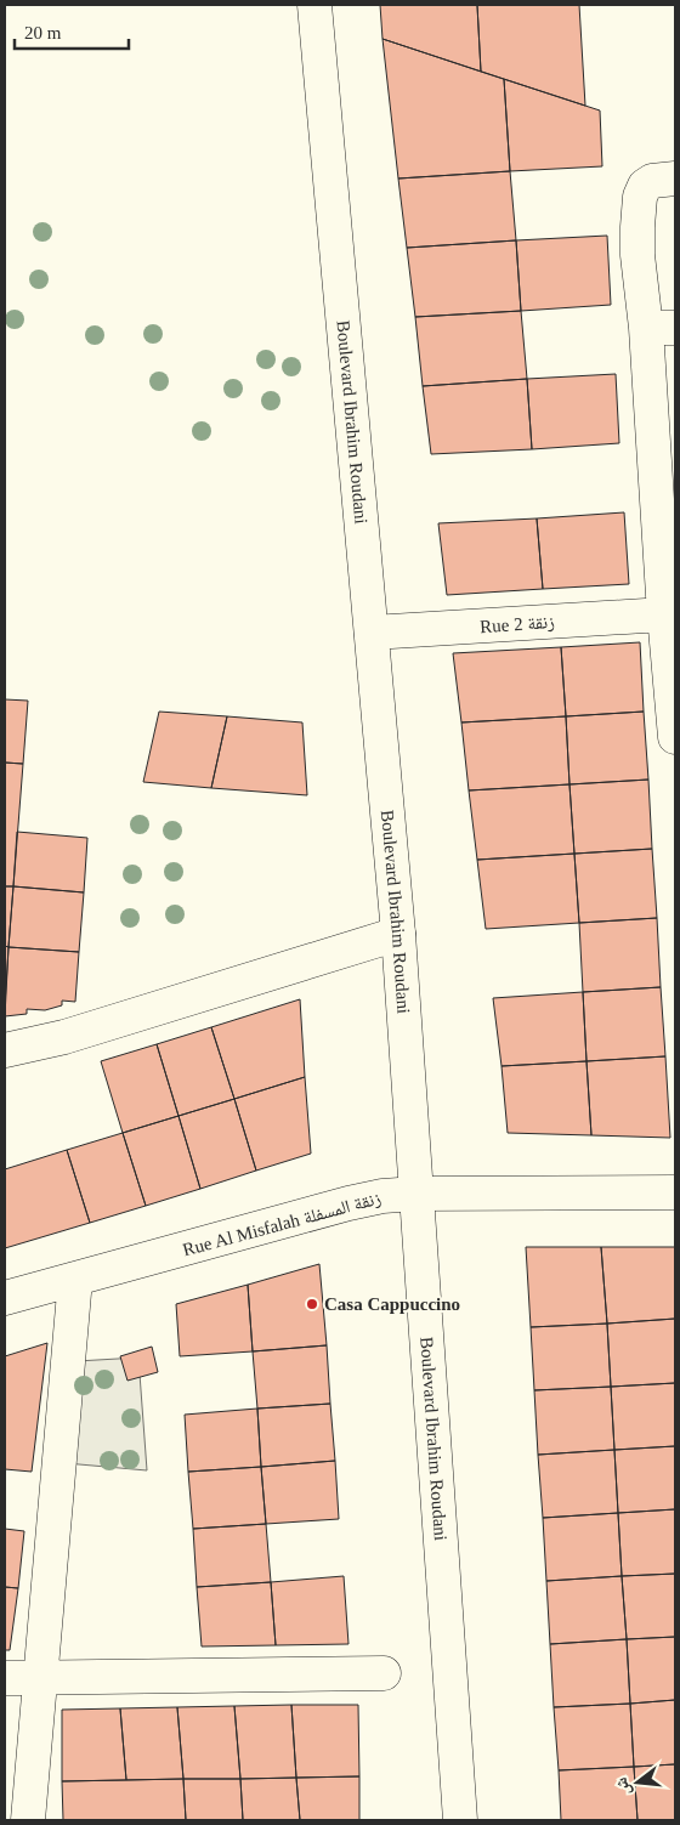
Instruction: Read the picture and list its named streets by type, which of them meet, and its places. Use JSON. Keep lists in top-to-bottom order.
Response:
{
  "streets": {
    "street": ["Boulevard Ibrahim Roudani", "Rue 2 زنقة", "Rue Al Misfalah زنقة المسفلة"]
  },
  "crossings": [
    ["Boulevard Ibrahim Roudani", "Rue 2 زنقة"],
    ["Boulevard Ibrahim Roudani", "Rue Al Misfalah زنقة المسفلة"]
  ],
  "places": ["Casa Cappuccino"],
  "scale_bar": "20 m",
  "north": "left"
}
